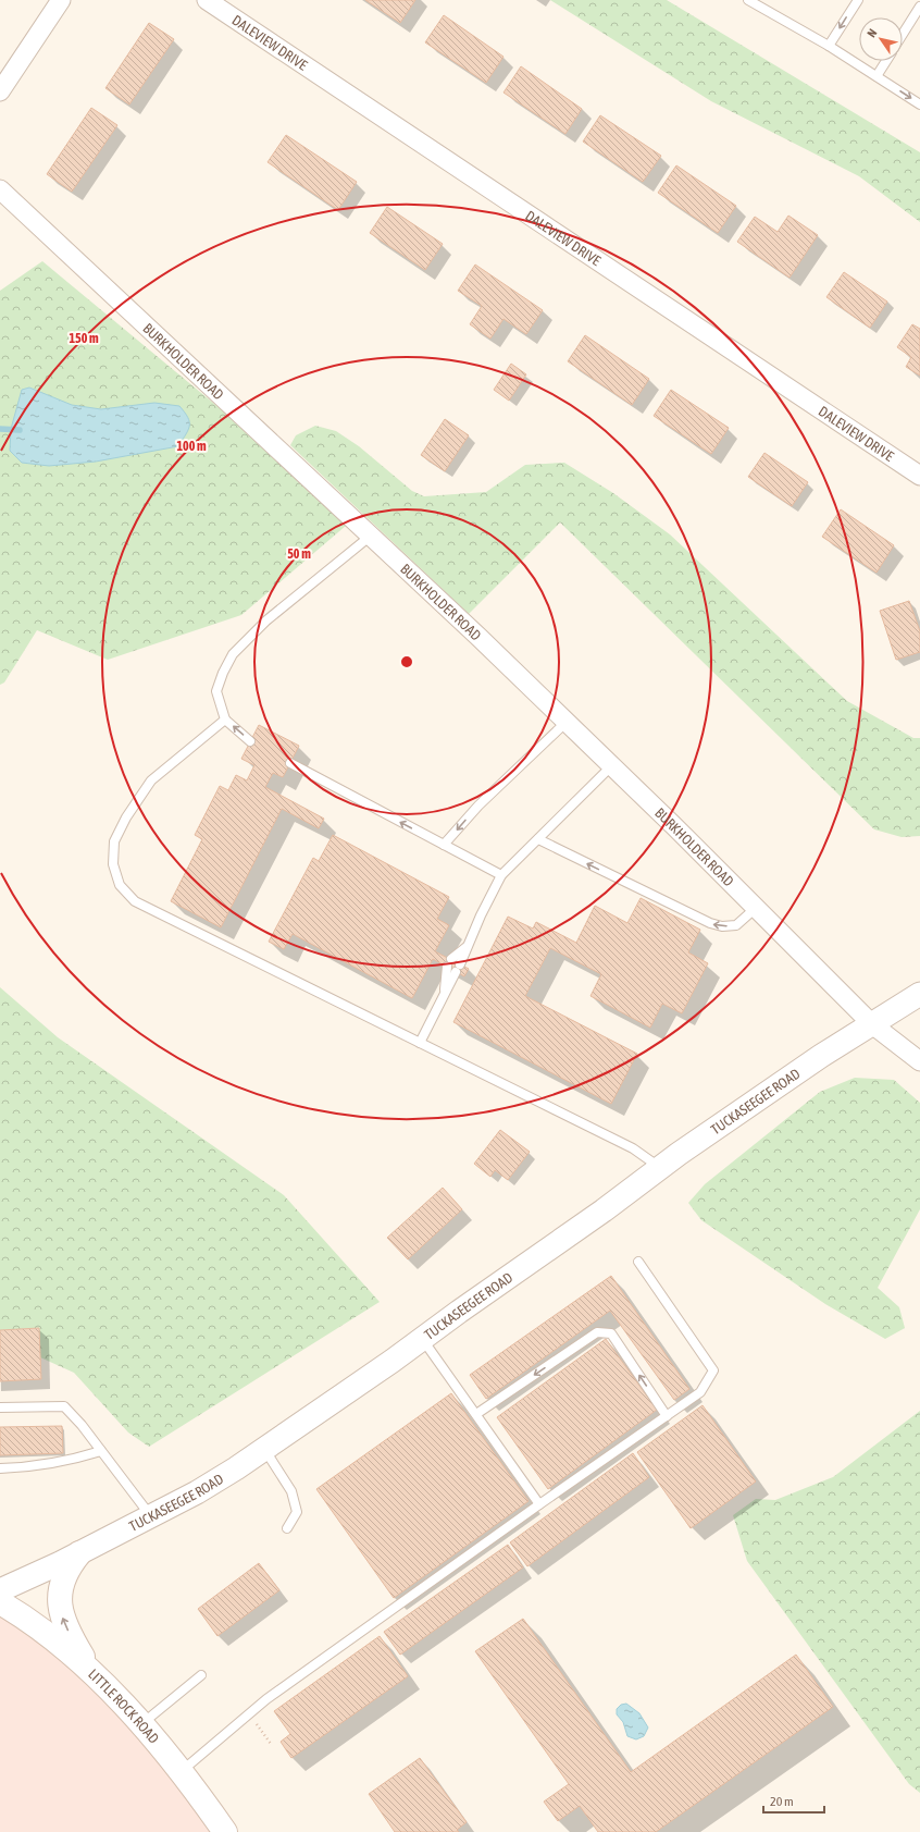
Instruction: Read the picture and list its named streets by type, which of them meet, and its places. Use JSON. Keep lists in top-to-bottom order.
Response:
{
  "streets": {
    "main road": ["LITTLE ROCK ROAD"],
    "street": ["DALEVIEW DRIVE", "BURKHOLDER ROAD", "TUCKASEEGEE ROAD"]
  },
  "crossings": [
    ["BURKHOLDER ROAD", "TUCKASEEGEE ROAD"]
  ],
  "scale_bar": "20 m",
  "north": "top left",
  "rings": ["150 m", "100 m", "50 m"]
}
